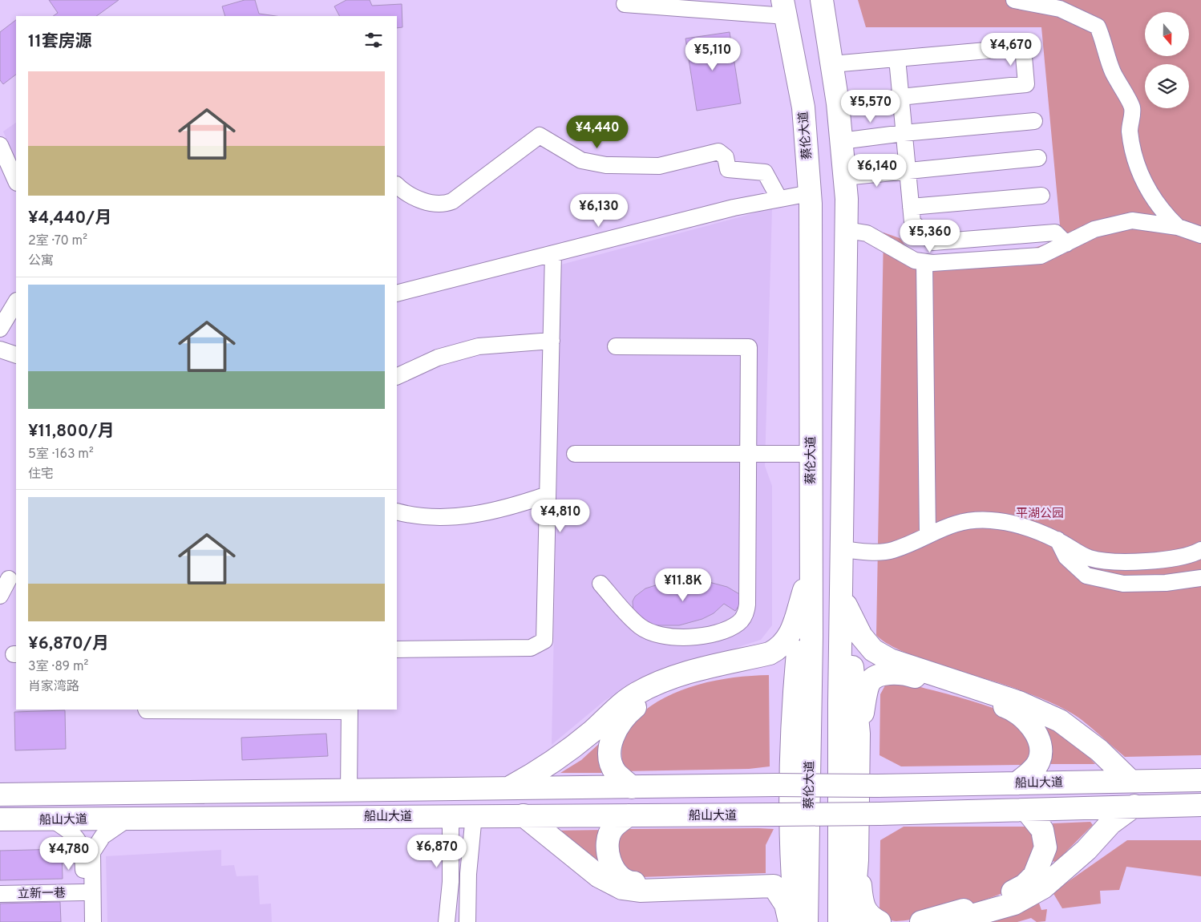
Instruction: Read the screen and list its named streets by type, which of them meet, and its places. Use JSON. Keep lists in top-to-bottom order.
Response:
{
  "streets": {
    "highway": ["蔡伦大道", "船山大道"],
    "street": ["立新一巷"]
  },
  "parks": ["平湖公园"],
  "north": "bottom",
  "page": {
    "heading": "11套房源",
    "price": [
      "¥4,670",
      "¥5,110",
      "¥5,570",
      "¥4,440",
      "¥6,140",
      "¥6,130",
      "¥5,360",
      "¥4,810",
      "¥11.8K",
      "¥6,870",
      "¥4,780"
    ],
    "list": [
      {
        "name": "¥4,440/月",
        "note": "2室 · 70 m² · 公寓"
      },
      {
        "name": "¥11,800/月",
        "note": "5室 · 163 m² · 住宅"
      },
      {
        "name": "¥6,870/月",
        "note": "3室 · 89 m² · 肖家湾路"
      }
    ]
  }
}
